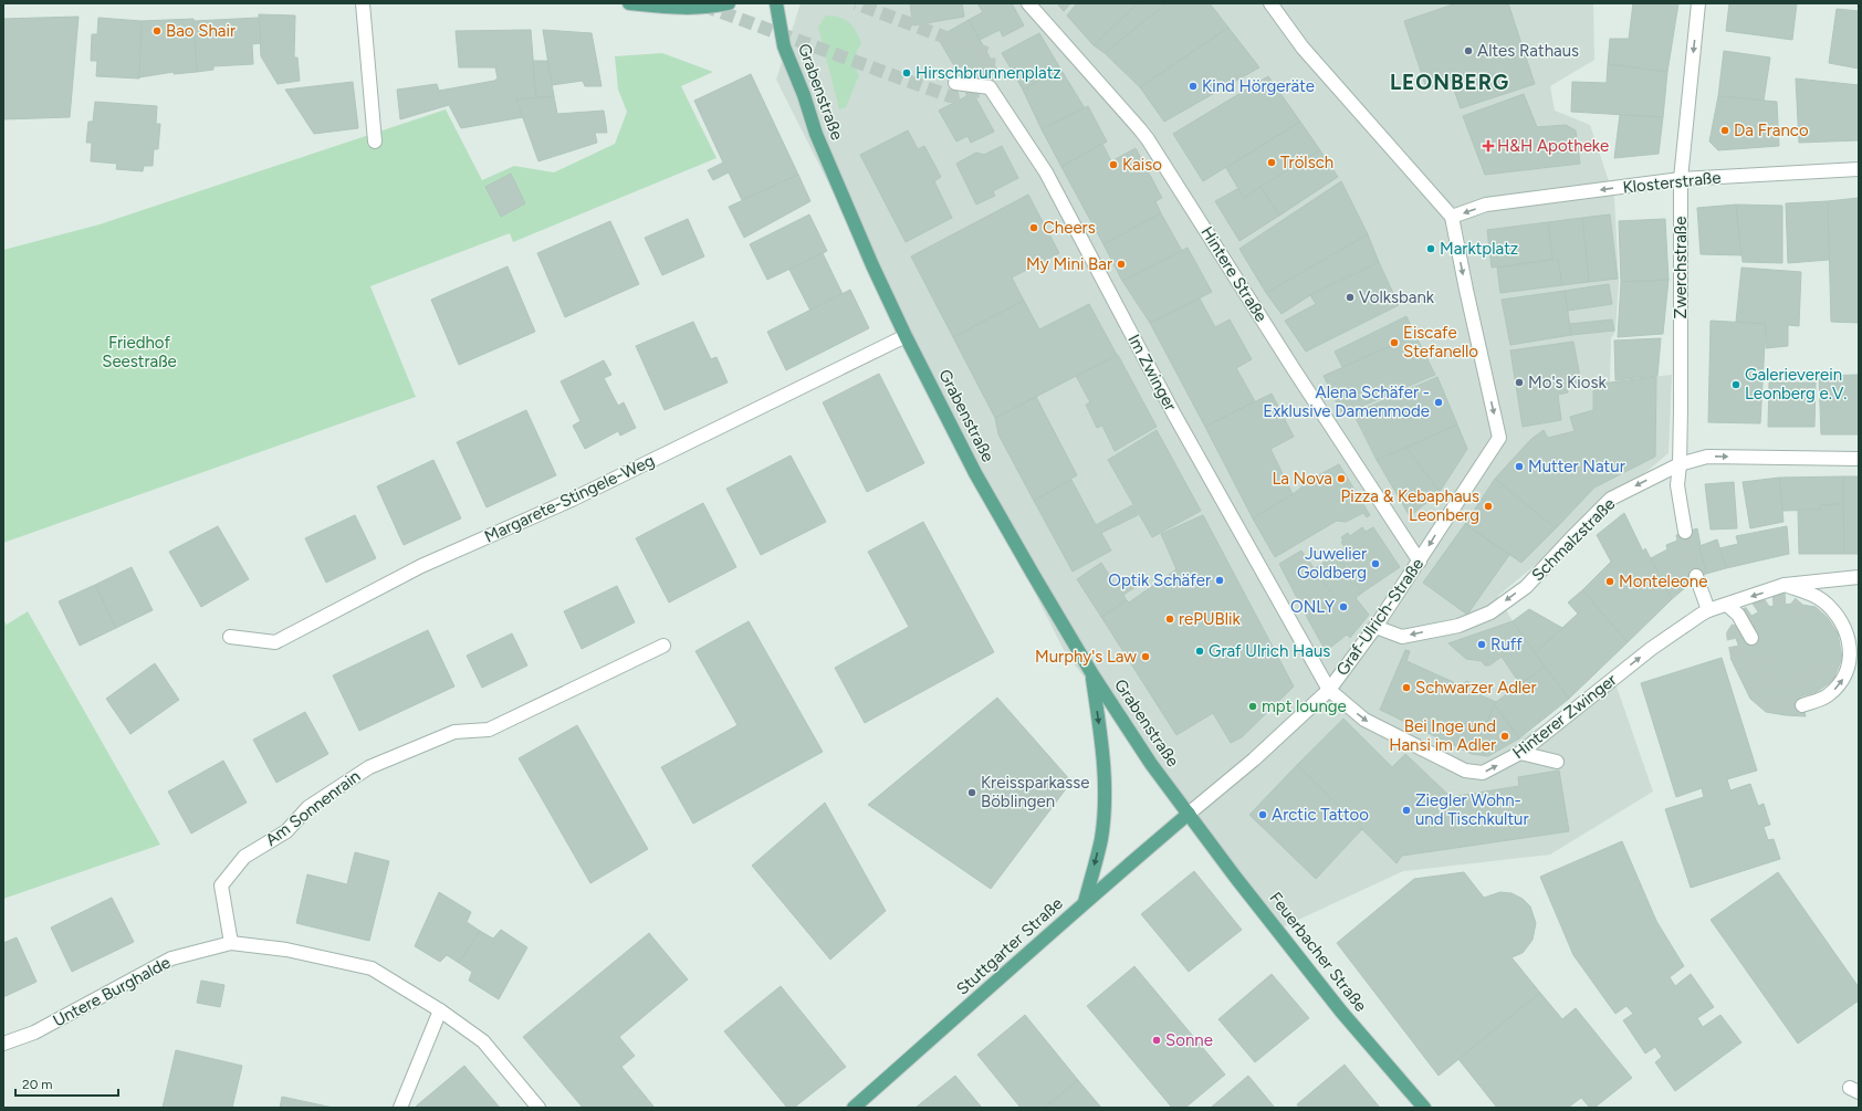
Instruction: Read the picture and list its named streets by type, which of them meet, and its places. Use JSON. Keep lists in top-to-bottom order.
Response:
{
  "streets": {
    "main road": ["Grabenstraße", "Stuttgarter Straße", "Feuerbacher Straße"],
    "street": [
      "Klosterstraße",
      "Zwerchstraße",
      "Hintere Straße",
      "Im Zwinger",
      "Margarete-Stingele-Weg",
      "Schmalzstraße",
      "Graf-Ulrich-Straße",
      "Hinterer Zwinger",
      "Am Sonnenrain",
      "Untere Burghalde"
    ]
  },
  "crossings": [
    ["Grabenstraße", "Margarete-Stingele-Weg"],
    ["Grabenstraße", "Graf-Ulrich-Straße"],
    ["Grabenstraße", "Stuttgarter Straße"],
    ["Grabenstraße", "Feuerbacher Straße"],
    ["Klosterstraße", "Zwerchstraße"],
    ["Klosterstraße", "Graf-Ulrich-Straße"],
    ["Zwerchstraße", "Schmalzstraße"],
    ["Hintere Straße", "Graf-Ulrich-Straße"],
    ["Im Zwinger", "Graf-Ulrich-Straße"],
    ["Im Zwinger", "Hinterer Zwinger"],
    ["Schmalzstraße", "Graf-Ulrich-Straße"],
    ["Graf-Ulrich-Straße", "Hinterer Zwinger"],
    ["Graf-Ulrich-Straße", "Stuttgarter Straße"],
    ["Graf-Ulrich-Straße", "Feuerbacher Straße"],
    ["Am Sonnenrain", "Untere Burghalde"],
    ["Stuttgarter Straße", "Feuerbacher Straße"]
  ],
  "one_way": ["Klosterstraße", "Graf-Ulrich-Straße"],
  "districts": ["LEONBERG"],
  "parks": ["Friedhof Seestraße"],
  "places": {
    "other": [
      "Bao Shair",
      "Altes Rathaus",
      "Hirschbrunnenplatz",
      "Kind Hörgeräte",
      "Da Franco",
      "Trölsch",
      "Kaiso",
      "Cheers",
      "Marktplatz",
      "My Mini Bar",
      "Volksbank",
      "Eiscafe Stefanello",
      "Mo's Kiosk",
      "Galerieverein Leonberg e.V.",
      "Alena Schäfer - Exklusive Damenmode",
      "Mutter Natur",
      "La Nova",
      "Pizza & Kebaphaus Leonberg",
      "Juwelier Goldberg",
      "Optik Schäfer",
      "Monteleone",
      "ONLY",
      "rePUBlik",
      "Ruff",
      "Graf Ulrich Haus",
      "Murphy's Law",
      "Schwarzer Adler",
      "mpt lounge",
      "Bei Inge und Hansi im Adler",
      "Kreissparkasse Böblingen",
      "Ziegler Wohn- und Tischkultur",
      "Arctic Tattoo",
      "Sonne"
    ],
    "health": ["H&H Apotheke"]
  },
  "scale_bar": "20 m"
}
